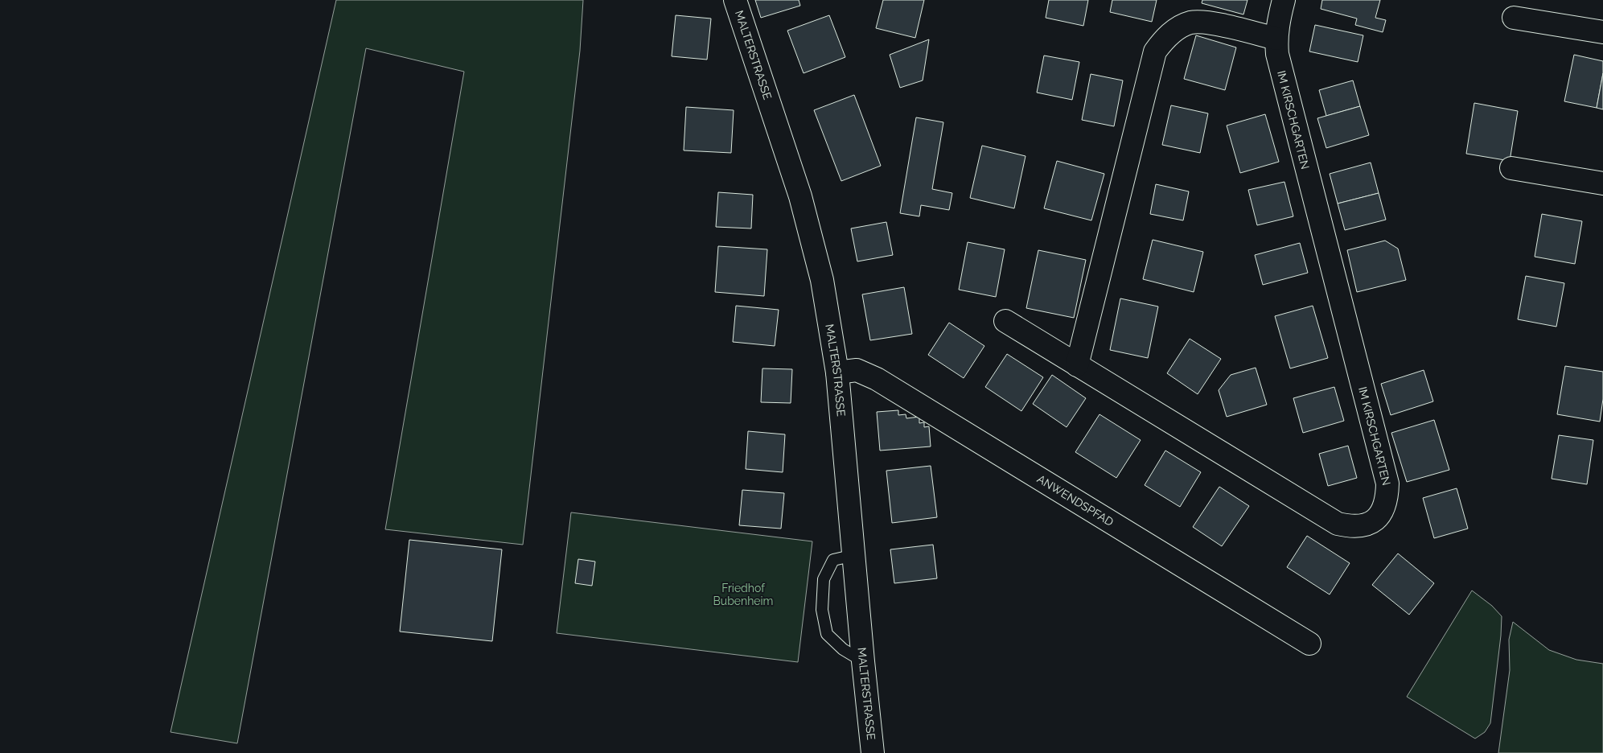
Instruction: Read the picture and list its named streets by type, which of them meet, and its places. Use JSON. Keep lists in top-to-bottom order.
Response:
{
  "streets": {
    "street": ["MALTERSTRASSE", "IM KIRSCHGARTEN", "ANWENDSPFAD"]
  },
  "crossings": [
    ["MALTERSTRASSE", "ANWENDSPFAD"]
  ],
  "parks": ["Friedhof Bubenheim"]
}
